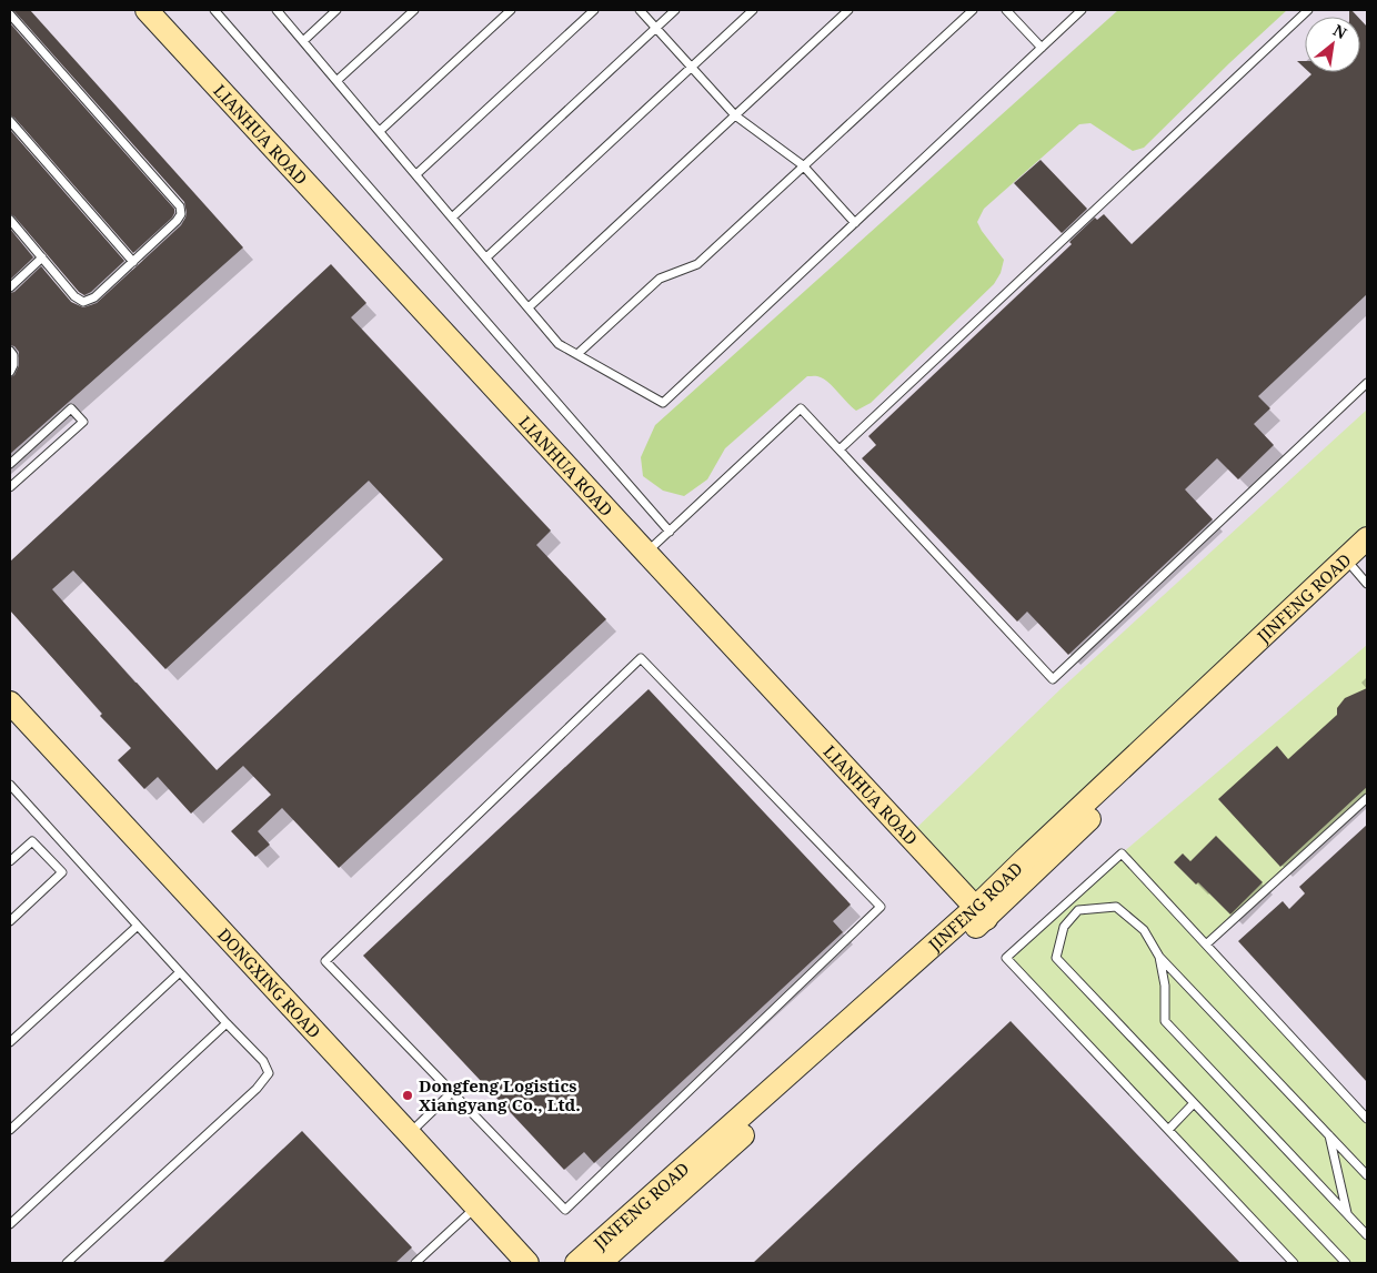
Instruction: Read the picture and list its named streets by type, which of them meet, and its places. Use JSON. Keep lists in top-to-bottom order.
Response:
{
  "streets": {
    "street": ["LIANHUA ROAD", "JINFENG ROAD", "DONGXING ROAD"]
  },
  "crossings": [
    ["LIANHUA ROAD", "JINFENG ROAD"]
  ],
  "places": ["Dongfeng Logistics Xiangyang Co., Ltd."],
  "north": "top right"
}
